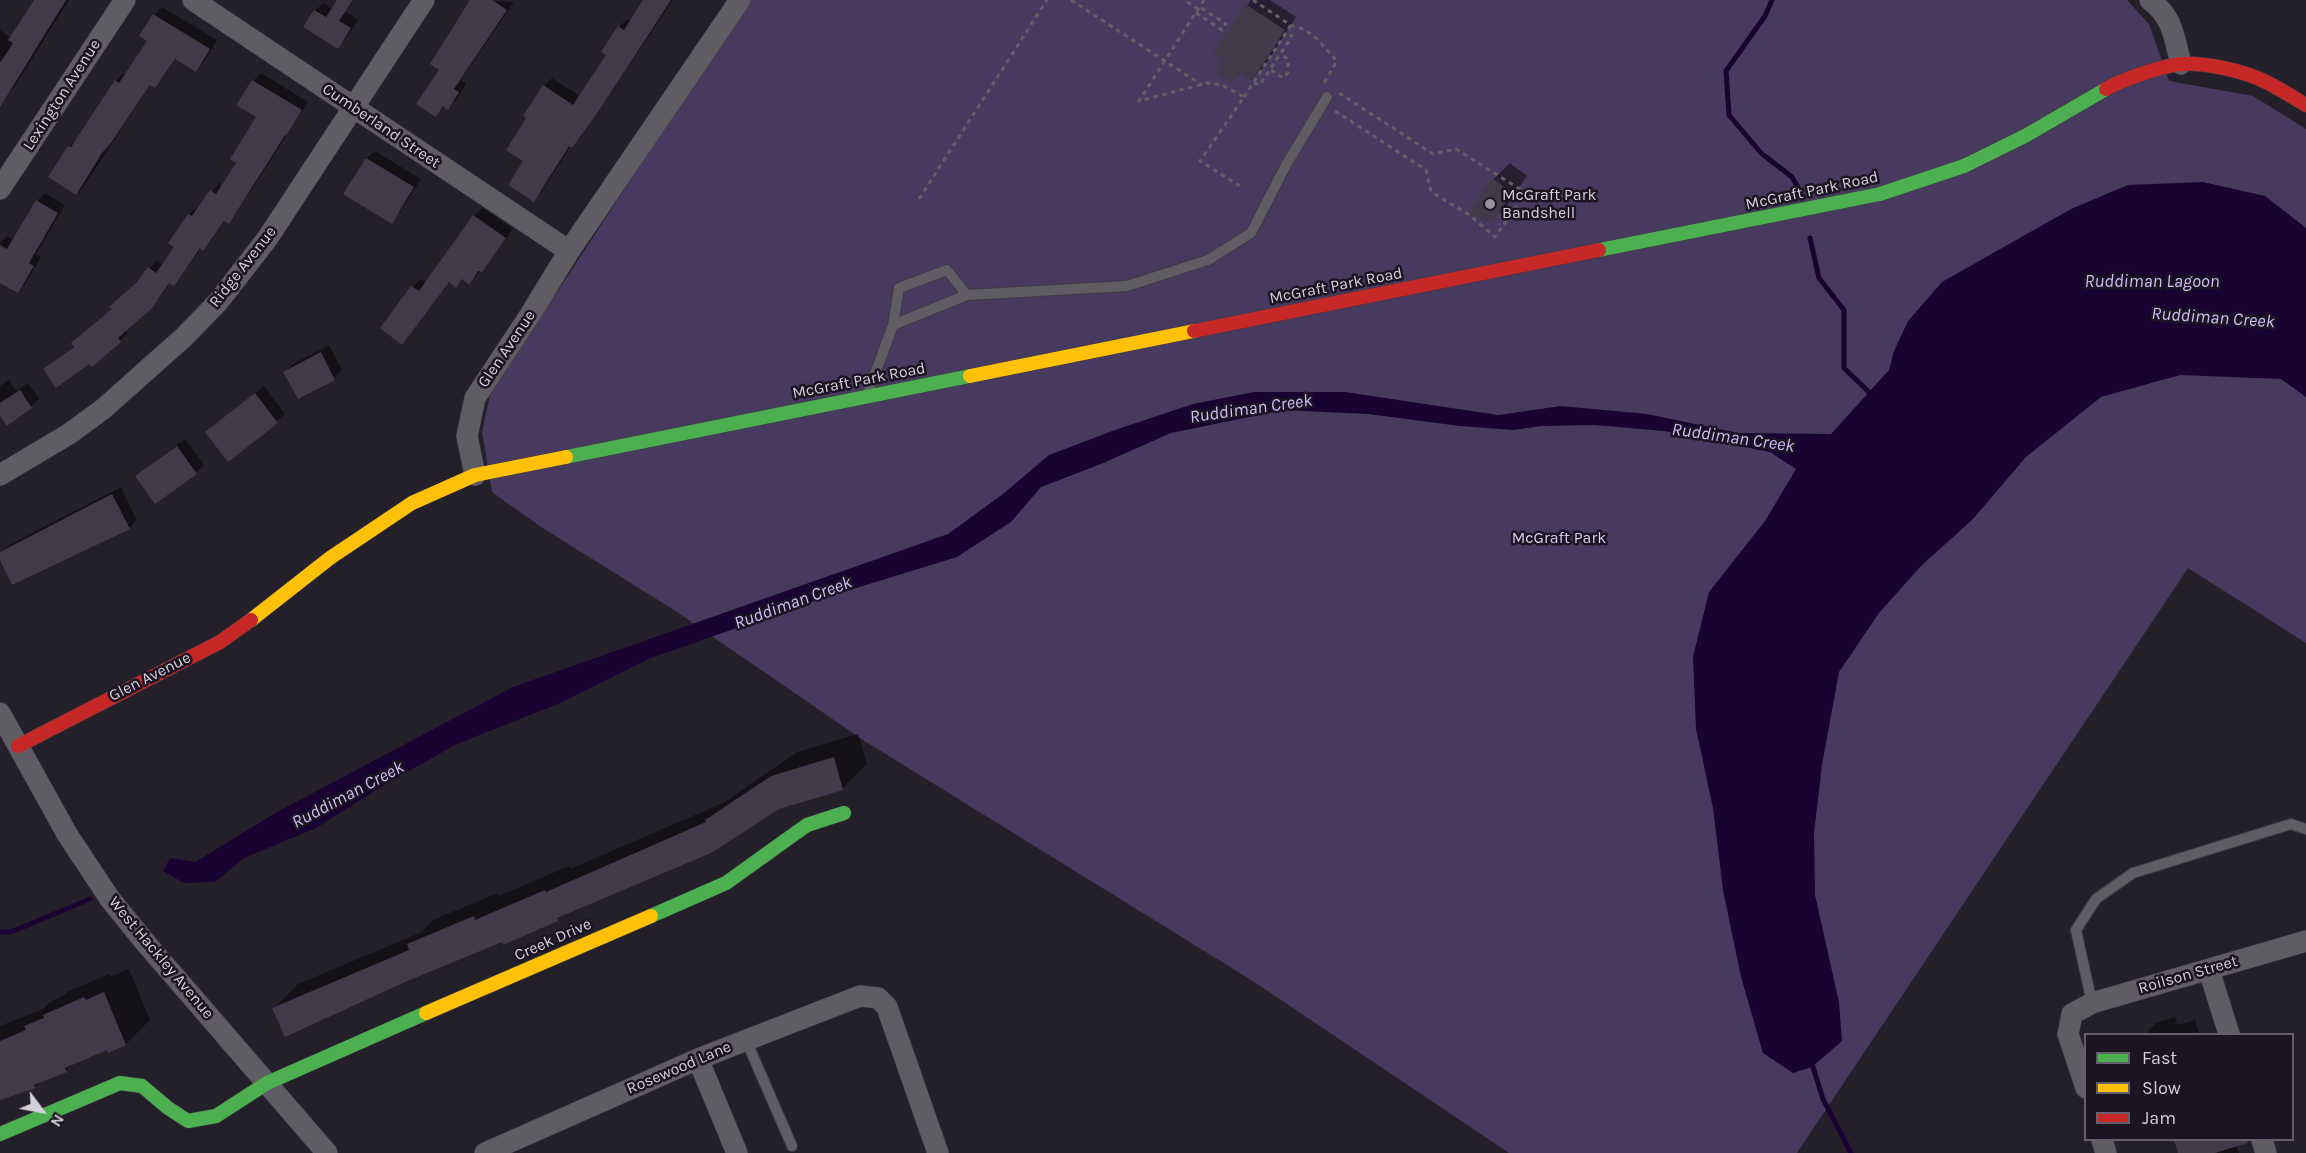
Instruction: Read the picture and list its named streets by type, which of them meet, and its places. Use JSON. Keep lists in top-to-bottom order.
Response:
{
  "streets": {
    "street": [
      "Lexington Avenue",
      "Cumberland Street",
      "McGraft Park Road",
      "Ridge Avenue",
      "Glen Avenue",
      "Creek Drive",
      "West Hackley Avenue",
      "Roilson Street",
      "Rosewood Lane"
    ]
  },
  "crossings": [
    ["Cumberland Street", "Ridge Avenue"],
    ["Cumberland Street", "Glen Avenue"],
    ["McGraft Park Road", "Glen Avenue"],
    ["Glen Avenue", "West Hackley Avenue"],
    ["Creek Drive", "West Hackley Avenue"]
  ],
  "water": ["Ruddiman Lagoon", "Ruddiman Creek"],
  "parks": ["McGraft Park"],
  "places": ["McGraft Park Bandshell"],
  "legend": ["Fast", "Slow", "Jam"],
  "north": "bottom right"
}
